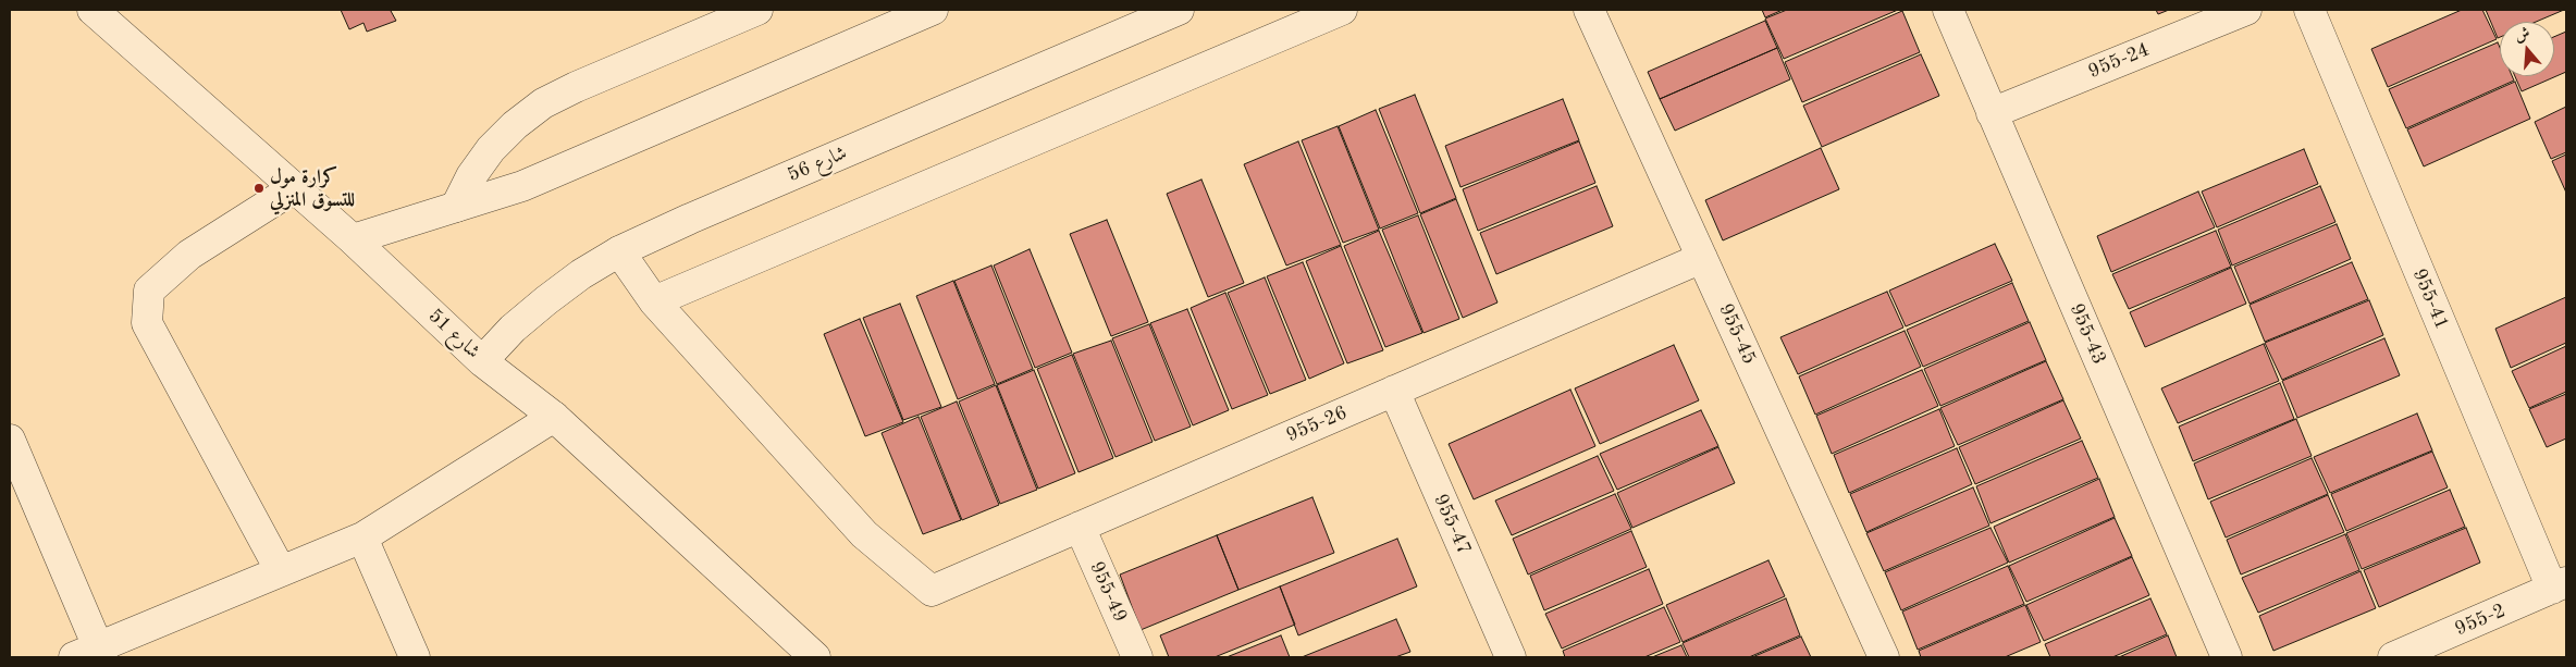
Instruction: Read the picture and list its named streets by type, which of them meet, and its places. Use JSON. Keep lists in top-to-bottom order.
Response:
{
  "streets": {
    "street": [
      "955-24",
      "شارع 56",
      "955-41",
      "شارع 51",
      "955-45",
      "955-43",
      "955-26",
      "955-47",
      "955-49",
      "955-2"
    ]
  },
  "crossings": [
    ["955-24", "955-43"],
    ["شارع 56", "شارع 51"],
    ["955-41", "955-2"],
    ["955-45", "955-26"],
    ["955-26", "955-47"],
    ["955-26", "955-49"]
  ],
  "places": ["كرارة مول للتسوق المنزلي"],
  "north": "top"
}
